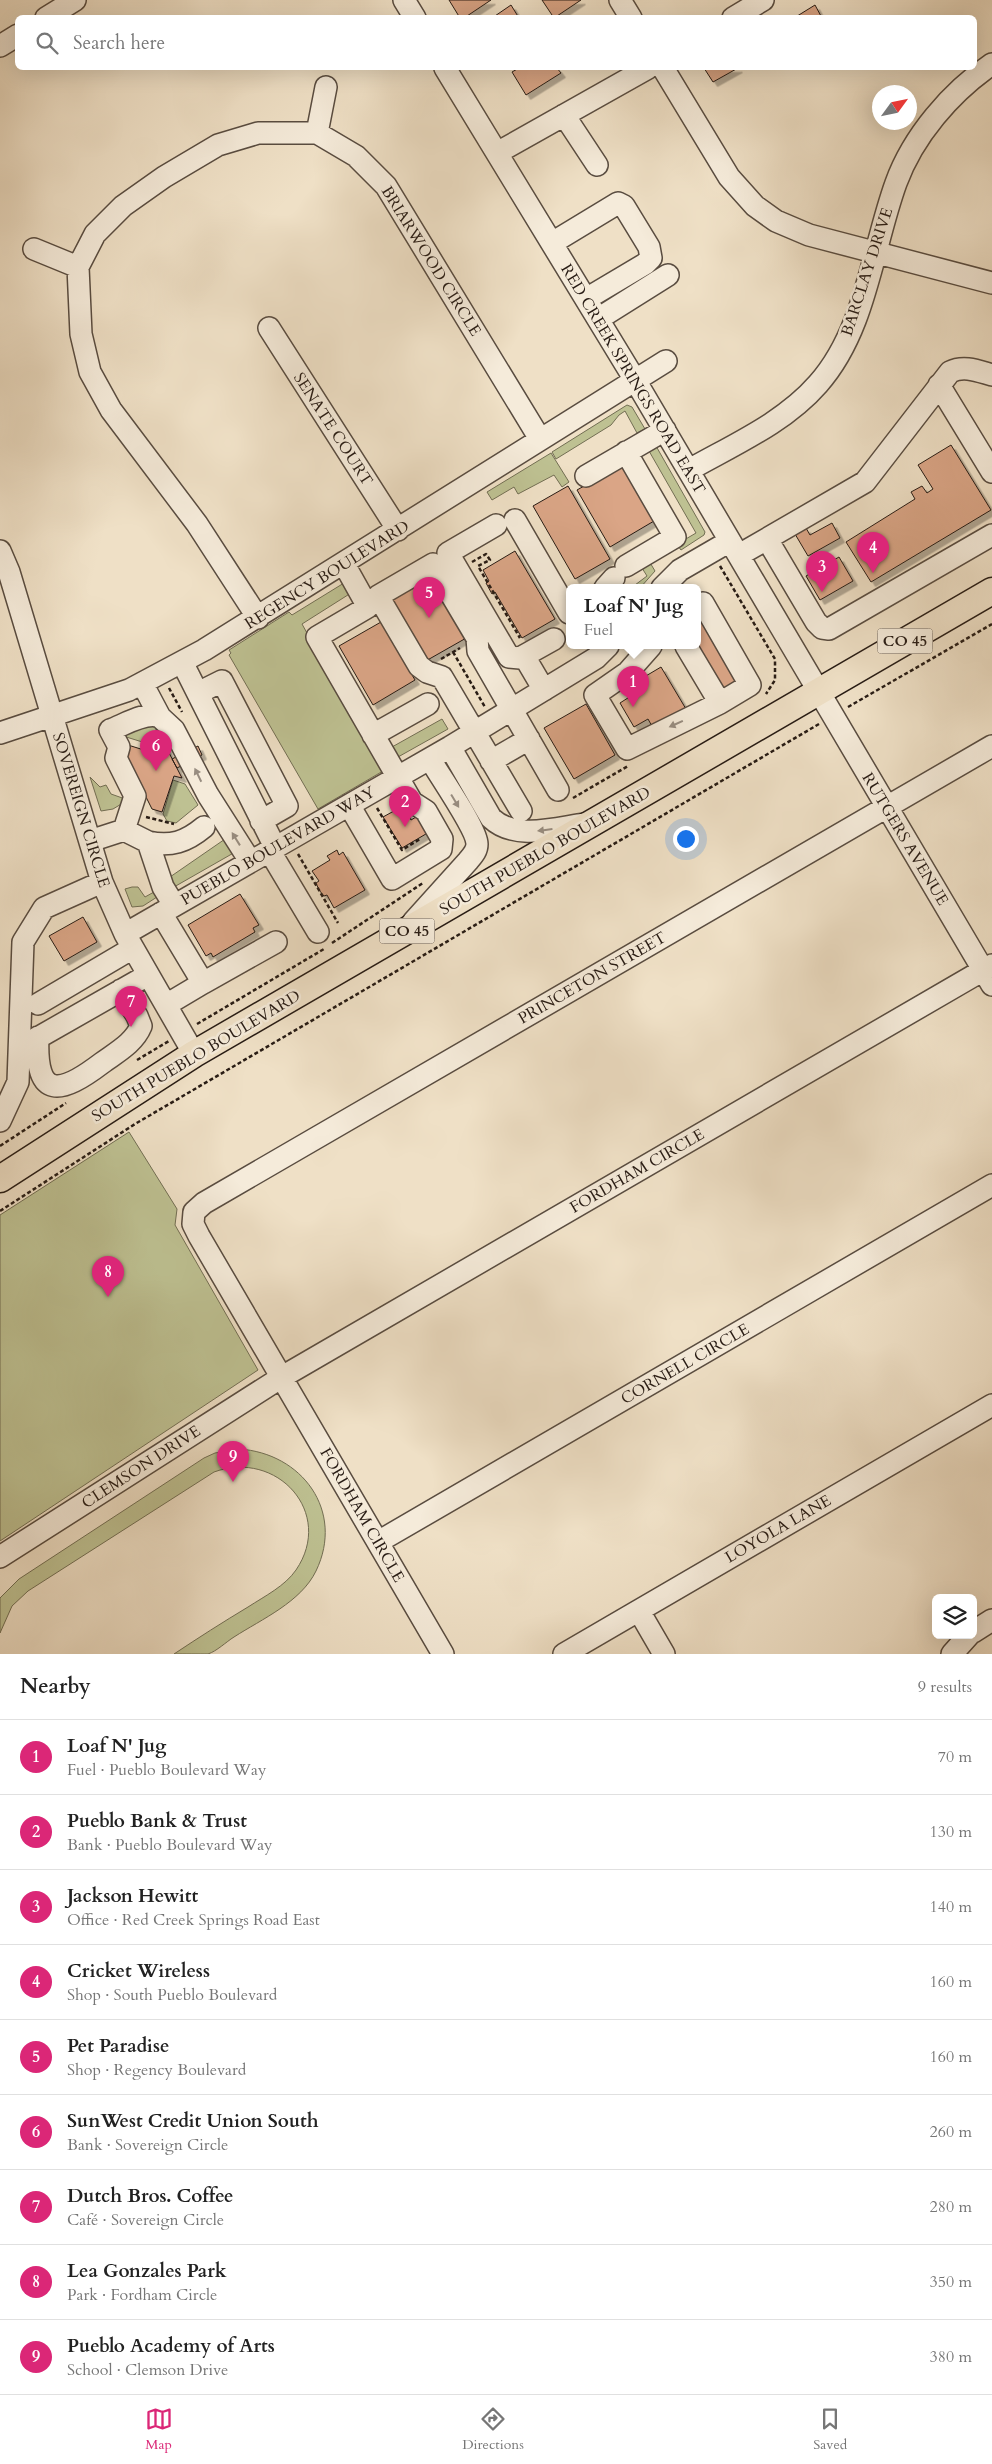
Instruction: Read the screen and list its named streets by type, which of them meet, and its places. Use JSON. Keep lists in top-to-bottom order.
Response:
{
  "streets": {
    "main road": ["CO 45", "SOUTH PUEBLO BOULEVARD"],
    "street": [
      "BRIARWOOD CIRCLE",
      "BARCLAY DRIVE",
      "RED CREEK SPRINGS ROAD EAST",
      "SENATE COURT",
      "REGENCY BOULEVARD",
      "SOVEREIGN CIRCLE",
      "RUTGERS AVENUE",
      "PUEBLO BOULEVARD WAY",
      "PRINCETON STREET",
      "FORDHAM CIRCLE",
      "CORNELL CIRCLE",
      "CLEMSON DRIVE",
      "LOYOLA LANE"
    ]
  },
  "crossings": [
    ["BRIARWOOD CIRCLE", "REGENCY BOULEVARD"],
    ["BARCLAY DRIVE", "RED CREEK SPRINGS ROAD EAST"],
    ["RED CREEK SPRINGS ROAD EAST", "REGENCY BOULEVARD"],
    ["RED CREEK SPRINGS ROAD EAST", "RUTGERS AVENUE"],
    ["RED CREEK SPRINGS ROAD EAST", "SOUTH PUEBLO BOULEVARD"],
    ["SENATE COURT", "REGENCY BOULEVARD"],
    ["REGENCY BOULEVARD", "SOVEREIGN CIRCLE"],
    ["SOVEREIGN CIRCLE", "PUEBLO BOULEVARD WAY"],
    ["SOVEREIGN CIRCLE", "SOUTH PUEBLO BOULEVARD"],
    ["RUTGERS AVENUE", "SOUTH PUEBLO BOULEVARD"],
    ["RUTGERS AVENUE", "PRINCETON STREET"],
    ["RUTGERS AVENUE", "FORDHAM CIRCLE"],
    ["PRINCETON STREET", "FORDHAM CIRCLE"],
    ["FORDHAM CIRCLE", "CORNELL CIRCLE"],
    ["FORDHAM CIRCLE", "CLEMSON DRIVE"]
  ],
  "north": "top right",
  "page": {
    "search": "Search here",
    "pins": [
      "4",
      "3",
      "5",
      "1",
      "6",
      "2",
      "7",
      "8",
      "9"
    ],
    "popup": ["Loaf N' Jug", "Fuel"],
    "heading": ["Nearby", "9 results"],
    "list": [
      {
        "mark": "1",
        "name": "Loaf N' Jug",
        "note": "Fuel · Pueblo Boulevard Way",
        "value": "70 m"
      },
      {
        "mark": "2",
        "name": "Pueblo Bank & Trust",
        "note": "Bank · Pueblo Boulevard Way",
        "value": "130 m"
      },
      {
        "mark": "3",
        "name": "Jackson Hewitt",
        "note": "Office · Red Creek Springs Road East",
        "value": "140 m"
      },
      {
        "mark": "4",
        "name": "Cricket Wireless",
        "note": "Shop · South Pueblo Boulevard",
        "value": "160 m"
      },
      {
        "mark": "5",
        "name": "Pet Paradise",
        "note": "Shop · Regency Boulevard",
        "value": "160 m"
      },
      {
        "mark": "6",
        "name": "SunWest Credit Union South",
        "note": "Bank · Sovereign Circle",
        "value": "260 m"
      },
      {
        "mark": "7",
        "name": "Dutch Bros. Coffee",
        "note": "Café · Sovereign Circle",
        "value": "280 m"
      },
      {
        "mark": "8",
        "name": "Lea Gonzales Park",
        "note": "Park · Fordham Circle",
        "value": "350 m"
      },
      {
        "mark": "9",
        "name": "Pueblo Academy of Arts",
        "note": "School · Clemson Drive",
        "value": "380 m"
      }
    ],
    "nav": ["Map", "Directions", "Saved"]
  }
}
